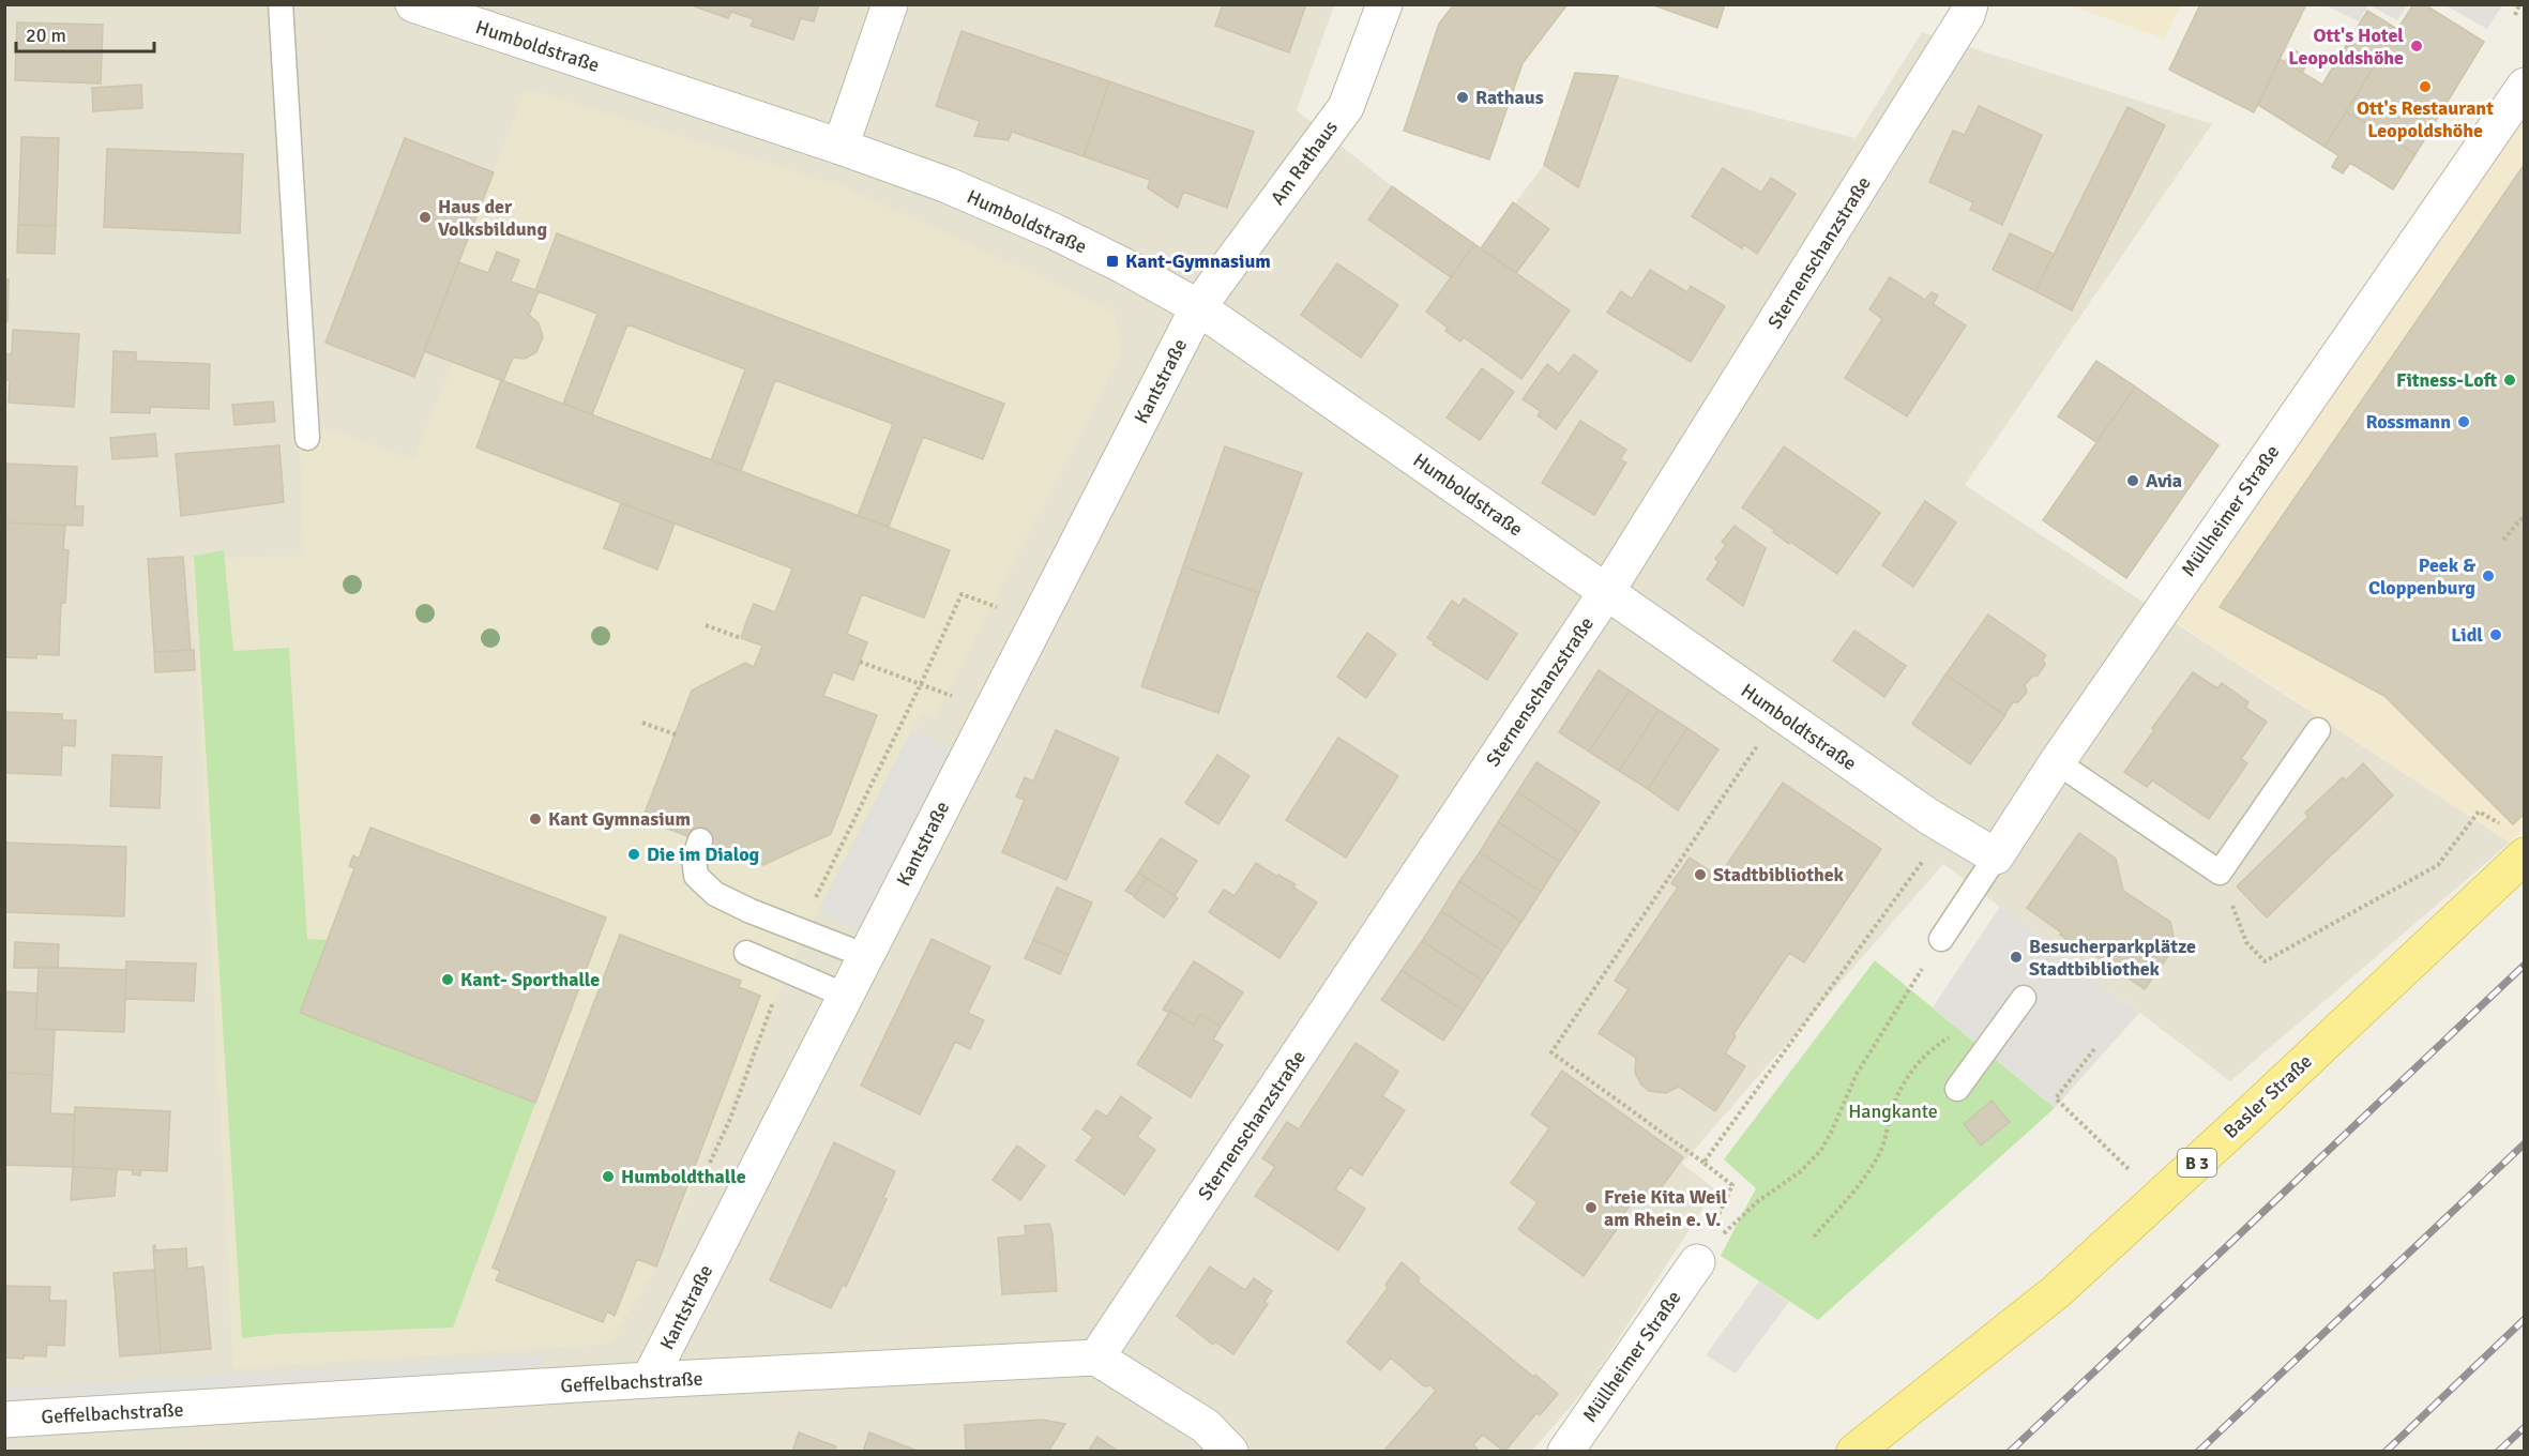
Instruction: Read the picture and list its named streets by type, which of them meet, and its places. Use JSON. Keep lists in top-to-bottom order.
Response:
{
  "streets": {
    "main road": ["Basler Straße", "B 3"],
    "street": [
      "Humboldstraße",
      "Am Rathaus",
      "Sternenschanzstraße",
      "Kantstraße",
      "Müllheimer Straße",
      "Humboldtstraße",
      "Geffelbachstraße"
    ]
  },
  "crossings": [
    ["Humboldstraße", "Am Rathaus"],
    ["Humboldstraße", "Sternenschanzstraße"],
    ["Humboldstraße", "Kantstraße"],
    ["Humboldstraße", "Humboldtstraße"],
    ["Am Rathaus", "Kantstraße"],
    ["Sternenschanzstraße", "Humboldtstraße"],
    ["Sternenschanzstraße", "Geffelbachstraße"],
    ["Kantstraße", "Geffelbachstraße"],
    ["Müllheimer Straße", "Humboldtstraße"]
  ],
  "parks": ["Hangkante"],
  "places": {
    "other": [
      "Ott's Hotel Leopoldshöhe",
      "Ott's Restaurant Leopoldshöhe",
      "Rathaus",
      "Haus der Volksbildung",
      "Fitness-Loft",
      "Rossmann",
      "Avia",
      "Peek & Cloppenburg",
      "Lidl",
      "Kant Gymnasium",
      "Die im Dialog",
      "Stadtbibliothek",
      "Besucherparkplätze Stadtbibliothek",
      "Kant- Sporthalle",
      "Humboldthalle",
      "Freie Kita Weil am Rhein e. V."
    ],
    "transit": ["Kant-Gymnasium"]
  },
  "scale_bar": "20 m"
}
